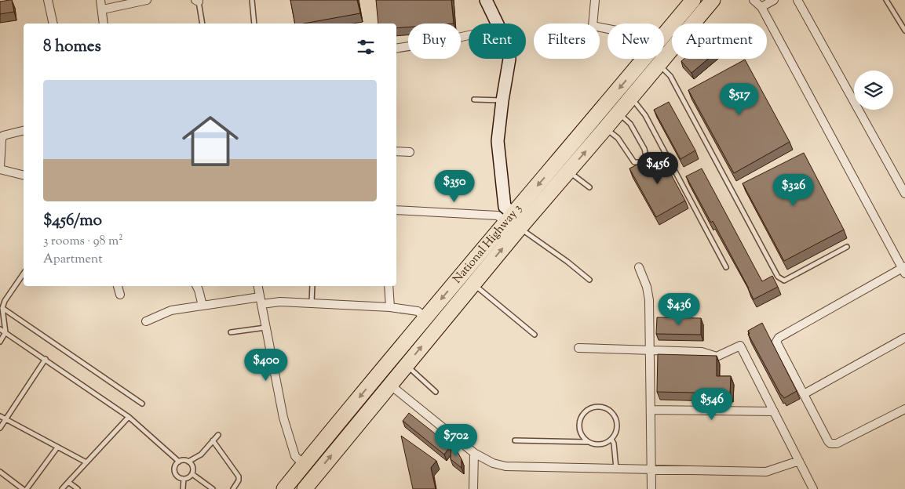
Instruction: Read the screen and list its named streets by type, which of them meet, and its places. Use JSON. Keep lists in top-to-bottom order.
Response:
{
  "streets": {
    "highway": ["National Highway 3"]
  },
  "page": {
    "chip": [
      "Buy",
      "Rent",
      "Filters",
      "New",
      "Apartment"
    ],
    "heading": "8 homes",
    "list": [
      {
        "name": "$456/mo",
        "note": "3 rooms · 98 m² · Apartment"
      }
    ],
    "price": [
      "$517",
      "$456",
      "$350",
      "$326",
      "$436",
      "$400",
      "$546",
      "$702"
    ]
  }
}
